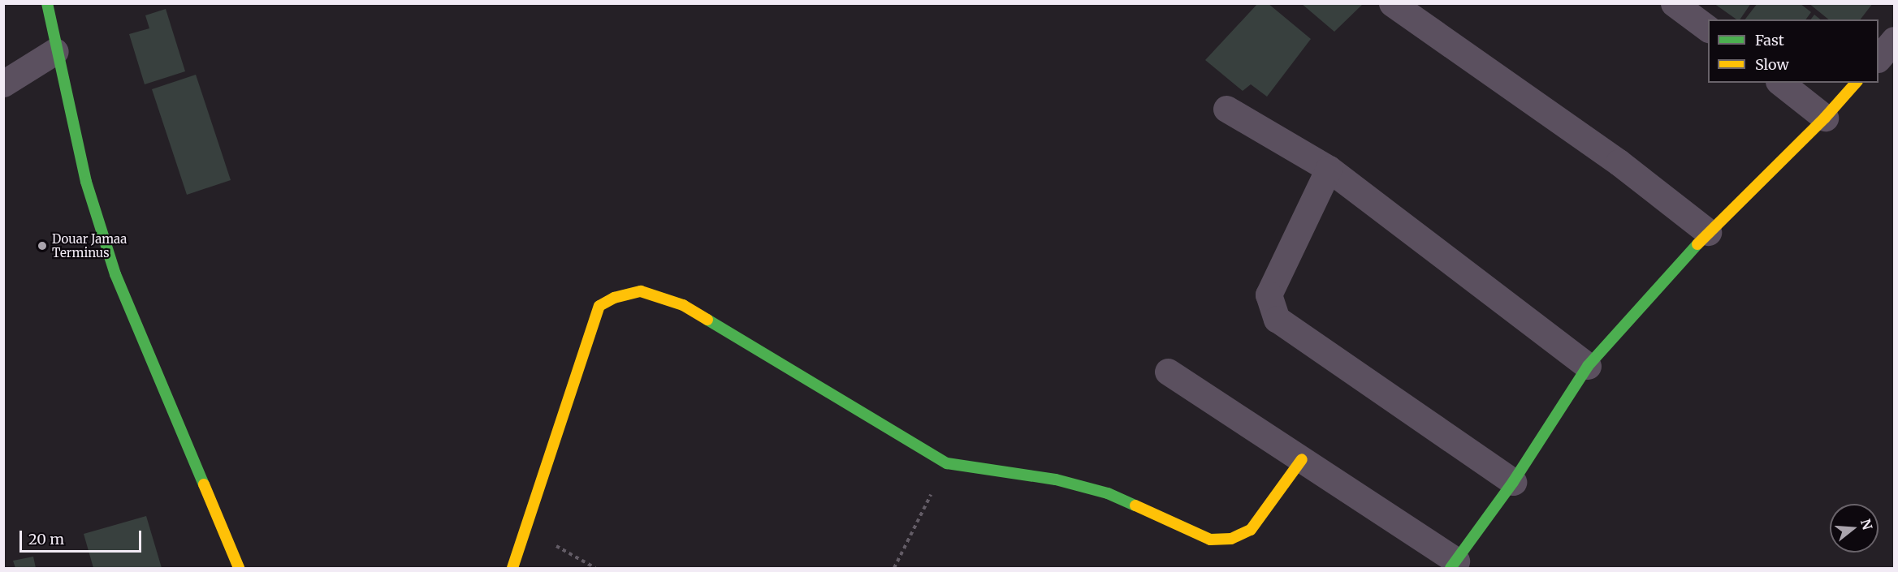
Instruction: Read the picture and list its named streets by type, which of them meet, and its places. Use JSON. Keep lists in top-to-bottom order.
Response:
{
  "places": ["Douar Jamaa Terminus"],
  "legend": ["Fast", "Slow"],
  "scale_bar": "20 m",
  "north": "right"
}
